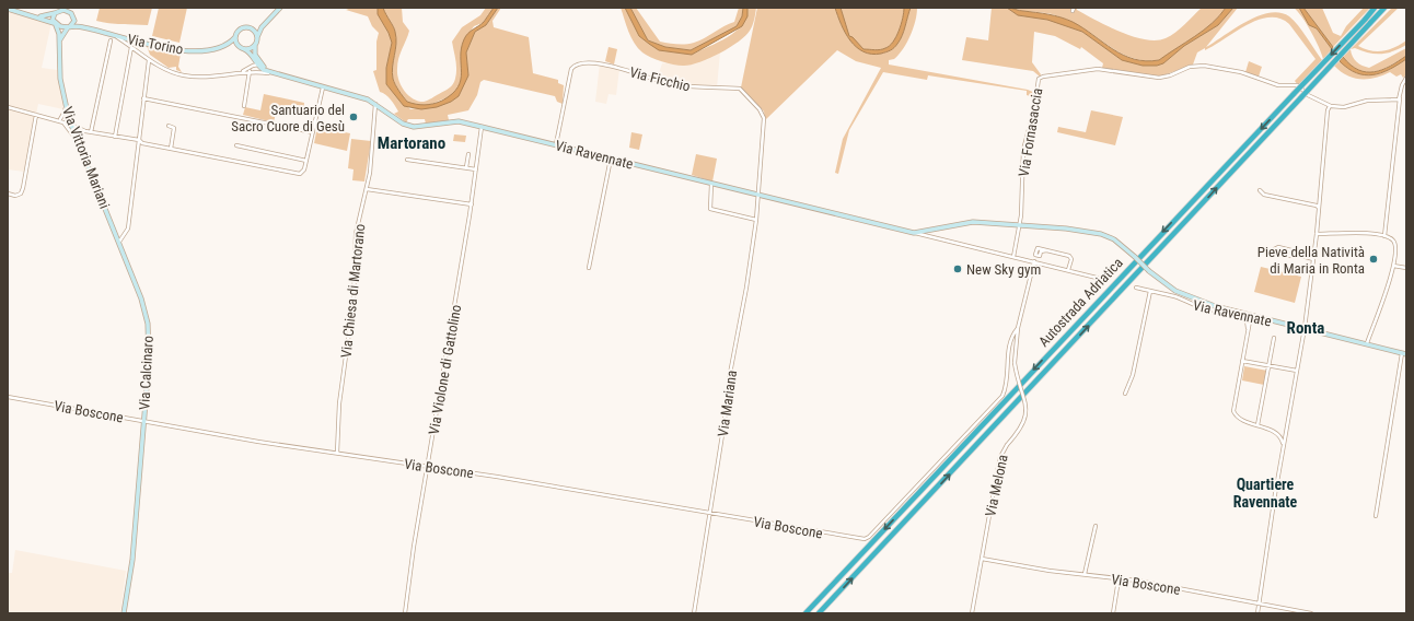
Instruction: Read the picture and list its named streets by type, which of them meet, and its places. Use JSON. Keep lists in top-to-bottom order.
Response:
{
  "streets": {
    "highway": ["Autostrada Adriatica"],
    "main road": [
      "Via Torino",
      "Via Ravennate",
      "Via Vittoria Mariani",
      "Via Calcinaro"
    ],
    "street": [
      "Via Ficchio",
      "Via Fornasaccia",
      "Via Chiesa di Martorano",
      "Via Violone di Gattolino",
      "Via Mariana",
      "Via Boscone",
      "Via Melona"
    ]
  },
  "crossings": [
    ["Via Torino", "Via Ravennate"],
    ["Via Ficchio", "Via Ravennate"],
    ["Via Ficchio", "Via Mariana"],
    ["Via Fornasaccia", "Via Ravennate"],
    ["Via Ravennate", "Via Vittoria Mariani"],
    ["Via Ravennate", "Via Chiesa di Martorano"],
    ["Via Ravennate", "Via Violone di Gattolino"],
    ["Via Ravennate", "Via Mariana"],
    ["Via Ravennate", "Via Melona"],
    ["Via Vittoria Mariani", "Via Calcinaro"],
    ["Via Chiesa di Martorano", "Via Boscone"],
    ["Via Violone di Gattolino", "Via Boscone"],
    ["Via Calcinaro", "Via Boscone"],
    ["Via Mariana", "Via Boscone"],
    ["Via Boscone", "Via Melona"]
  ],
  "districts": ["Martorano", "Ronta", "Quartiere Ravennate"],
  "places": ["Santuario del Sacro Cuore di Gesù", "Pieve della Natività di Maria in Ronta", "New Sky gym"]
}
